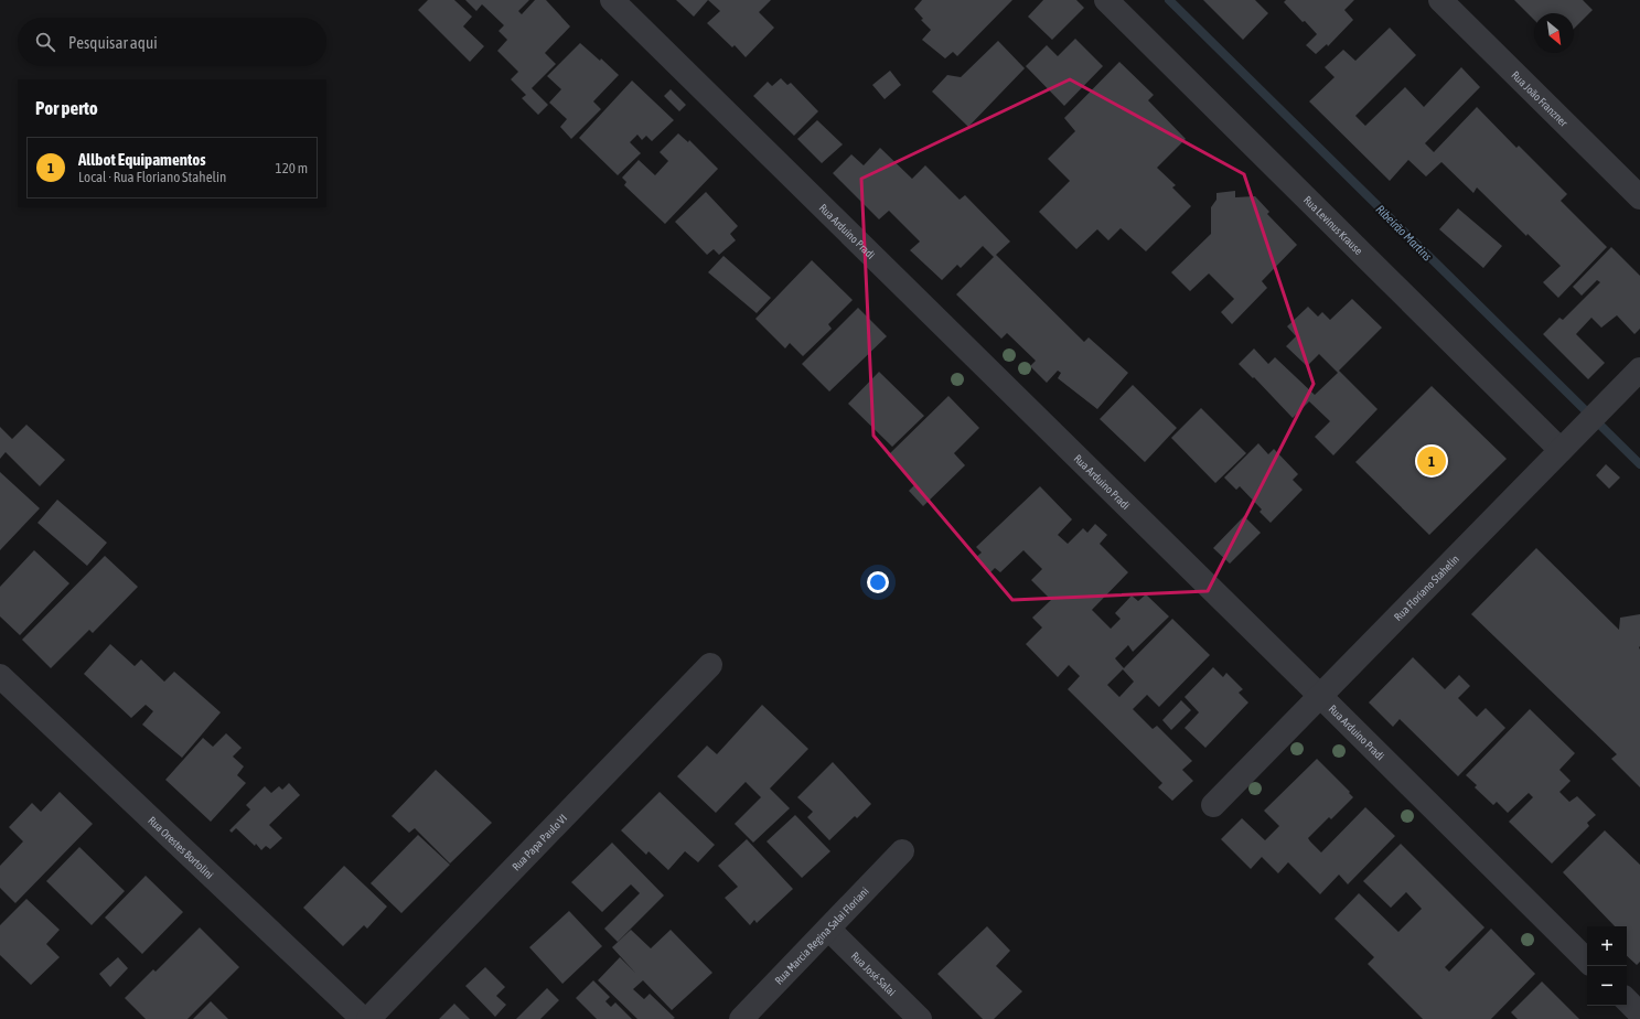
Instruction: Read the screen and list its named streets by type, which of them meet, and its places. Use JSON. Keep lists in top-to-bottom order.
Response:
{
  "streets": {
    "street": [
      "Rua João Franzner",
      "Rua Levinus Krause",
      "Rua Arduino Pradi",
      "Rua Floriano Stahelin",
      "Rua Papa Paulo VI",
      "Rua Orestes Bortolini",
      "Rua Marcia Regina Salai Floriani",
      "Rua José Salai"
    ]
  },
  "crossings": [
    ["Rua Levinus Krause", "Rua Floriano Stahelin"],
    ["Rua Arduino Pradi", "Rua Floriano Stahelin"],
    ["Rua Marcia Regina Salai Floriani", "Rua José Salai"]
  ],
  "water": ["Ribeirão Martins"],
  "north": "bottom right",
  "page": {
    "search": "Pesquisar aqui",
    "heading": "Por perto",
    "list": [
      {
        "mark": "1",
        "name": "Allbot Equipamentos",
        "note": "Local · Rua Floriano Stahelin",
        "value": "120 m"
      }
    ],
    "pins": "1",
    "map_buttons": ["+", "−"]
  }
}
